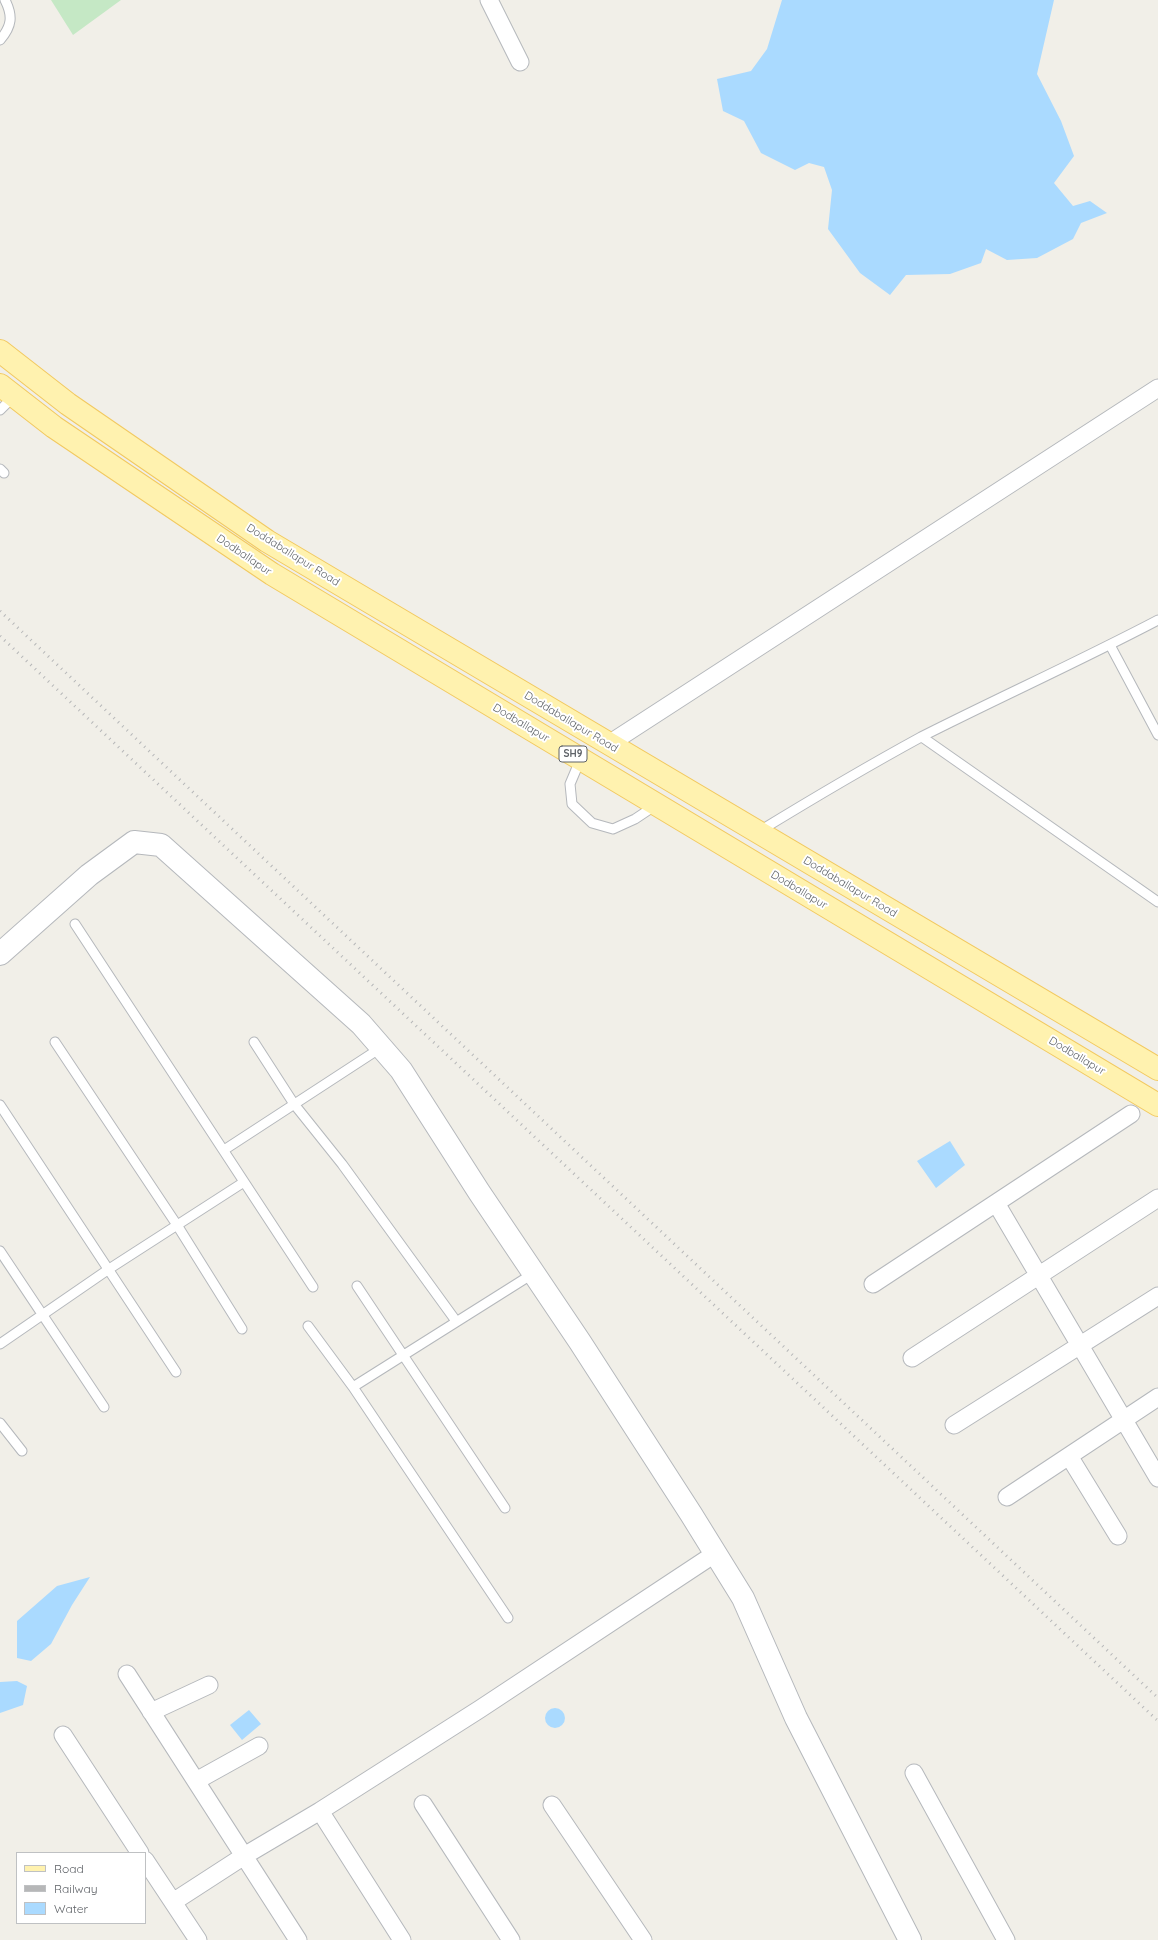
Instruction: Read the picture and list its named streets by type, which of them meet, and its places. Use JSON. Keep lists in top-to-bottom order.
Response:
{
  "streets": {
    "main road": ["Dodballapur", "Doddaballapur Road", "SH9"]
  },
  "legend": ["Road", "Railway", "Water"]
}
